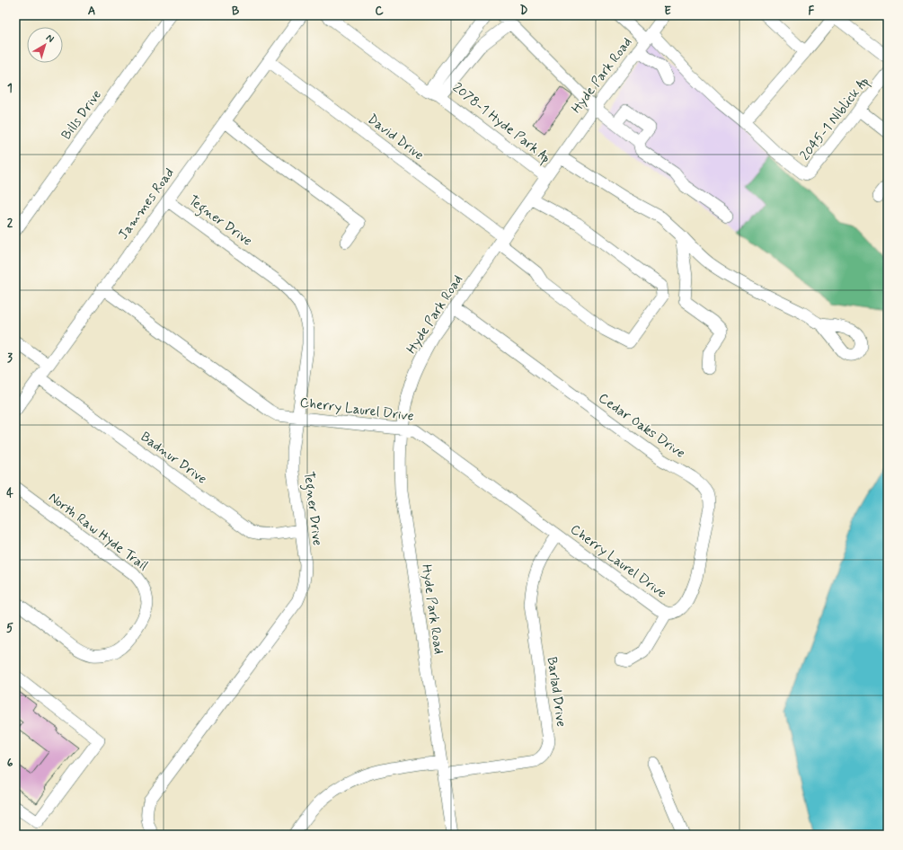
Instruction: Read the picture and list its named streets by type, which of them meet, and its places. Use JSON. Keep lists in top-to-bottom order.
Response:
{
  "streets": {
    "street": [
      "Hyde Park Road",
      "Bills Drive",
      "2045-1 Niblick Ap",
      "2078-1 Hyde Park Ap",
      "David Drive",
      "Jammes Road",
      "Tegner Drive",
      "Cherry Laurel Drive",
      "Cedar Oaks Drive",
      "Badnur Drive",
      "North Raw Hyde Trail",
      "Barlad Drive"
    ]
  },
  "crossings": [
    ["Hyde Park Road", "2078-1 Hyde Park Ap"],
    ["Hyde Park Road", "David Drive"],
    ["Hyde Park Road", "Cherry Laurel Drive"],
    ["Hyde Park Road", "Cedar Oaks Drive"],
    ["Hyde Park Road", "Barlad Drive"],
    ["David Drive", "Jammes Road"],
    ["Jammes Road", "Tegner Drive"],
    ["Jammes Road", "Cherry Laurel Drive"],
    ["Jammes Road", "Badnur Drive"],
    ["Tegner Drive", "Cherry Laurel Drive"],
    ["Tegner Drive", "Badnur Drive"],
    ["Cherry Laurel Drive", "Cedar Oaks Drive"],
    ["Cherry Laurel Drive", "Barlad Drive"]
  ],
  "north": "top right",
  "grid": {
    "columns": [
      "A",
      "B",
      "C",
      "D",
      "E",
      "F"
    ],
    "rows": [
      "1",
      "2",
      "3",
      "4",
      "5",
      "6"
    ]
  }
}
